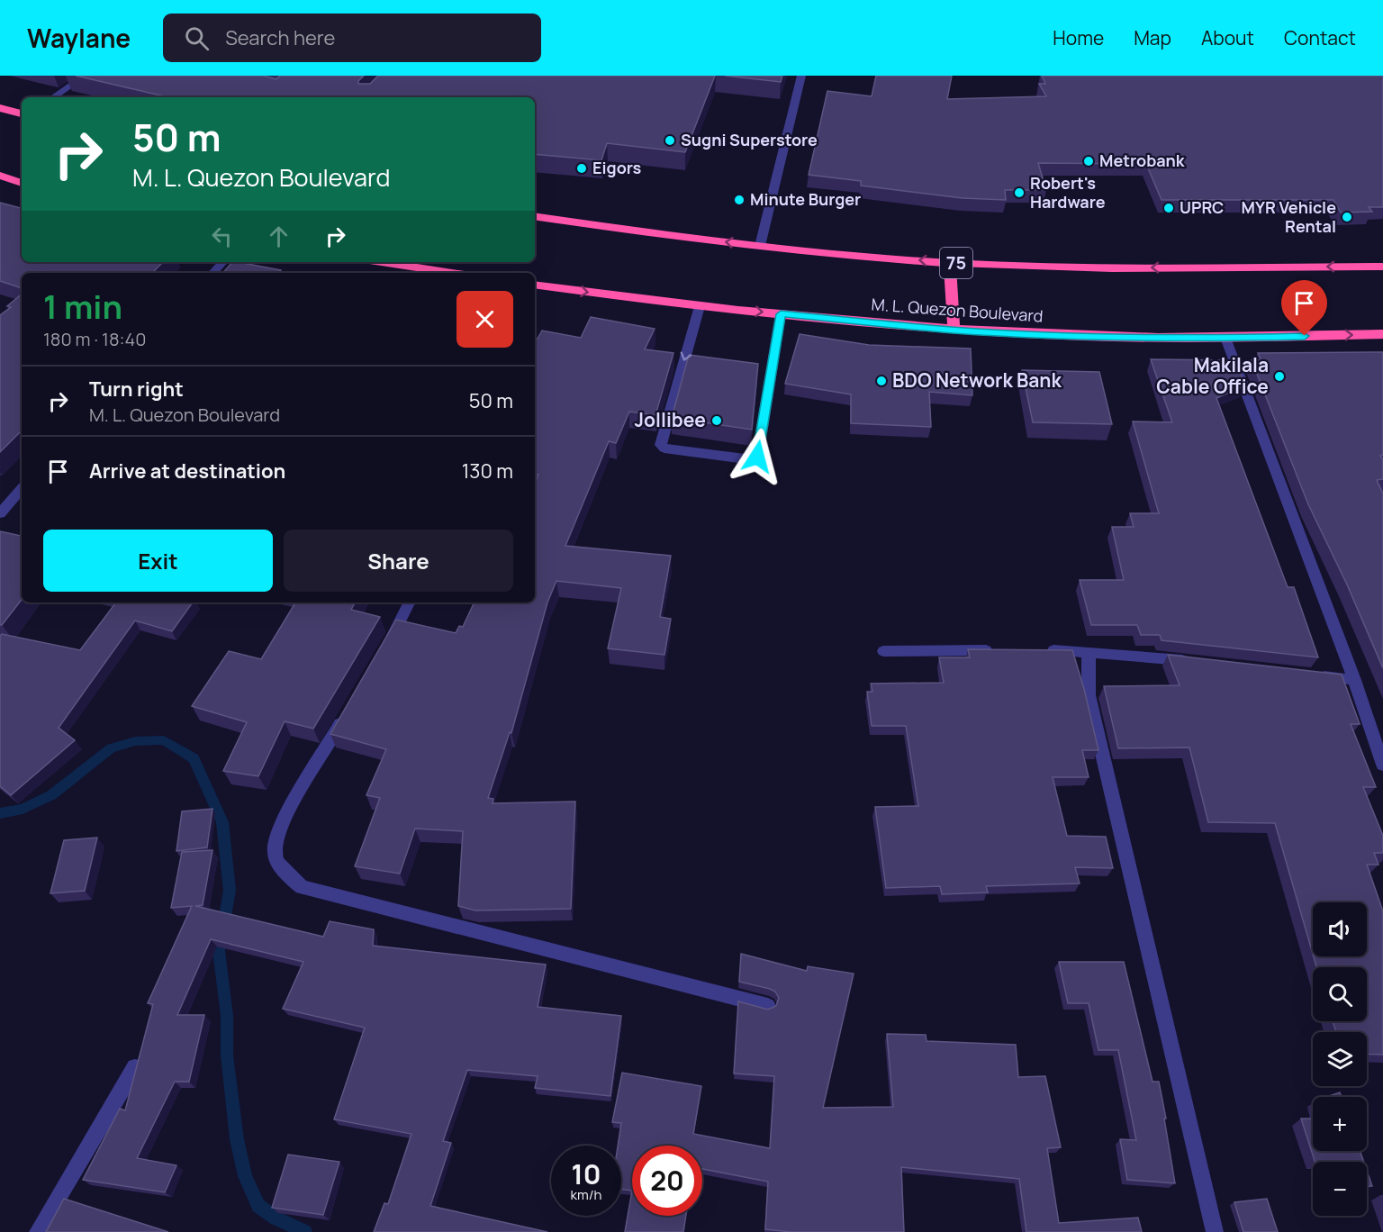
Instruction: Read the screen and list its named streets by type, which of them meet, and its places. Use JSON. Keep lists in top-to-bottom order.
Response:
{
  "streets": {
    "highway": ["75", "M. L. Quezon Boulevard"]
  },
  "places": [
    "Sugni Superstore",
    "Metrobank",
    "Eigors",
    "Robert's Hardware",
    "Minute Burger",
    "UPRC",
    "MYR Vehicle Rental",
    "Makilala Cable Office",
    "BDO Network Bank",
    "Jollibee"
  ],
  "page": {
    "header": "Waylane",
    "search": "Search here",
    "nav": [
      "Home",
      "Map",
      "About",
      "Contact"
    ],
    "turn": ["50 m", "M. L. Quezon Boulevard"],
    "heading": ["1 min", "180 m · 18:40"],
    "list": [
      {
        "name": "Turn right",
        "note": "M. L. Quezon Boulevard",
        "value": "50 m"
      },
      {
        "name": "Arrive at destination",
        "value": "130 m"
      }
    ],
    "buttons": ["Exit", "Share"],
    "map_buttons": ["+", "−"],
    "speed": "10 km/h",
    "limit": "20"
  }
}
